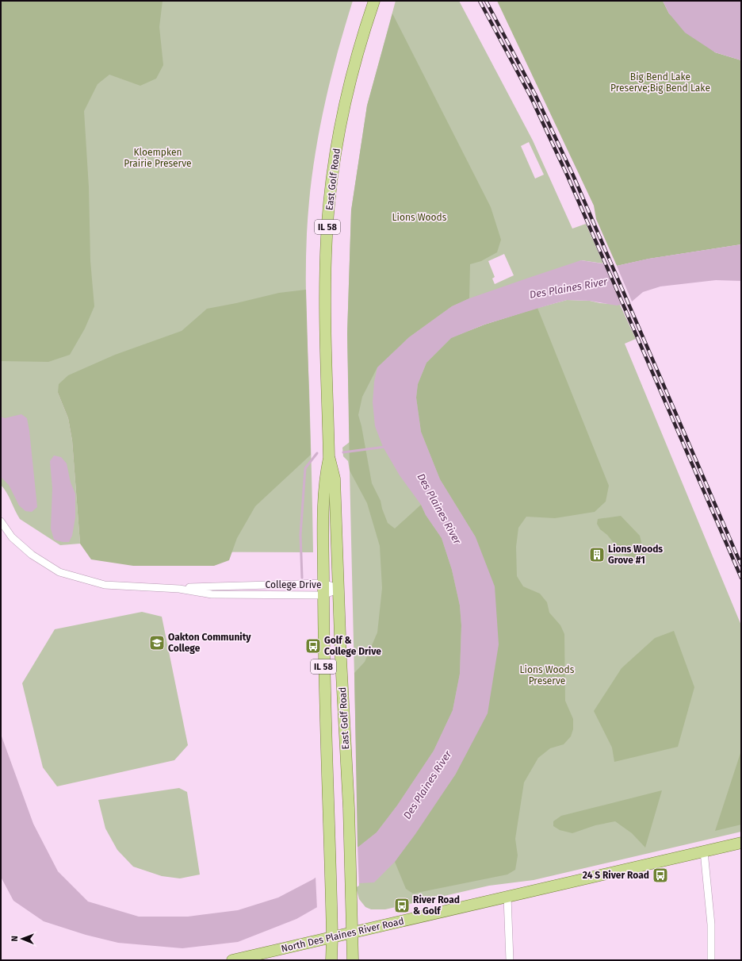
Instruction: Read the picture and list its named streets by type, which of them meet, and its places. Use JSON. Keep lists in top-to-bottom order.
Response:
{
  "streets": {
    "main road": ["East Golf Road", "IL 58", "North Des Plaines River Road"],
    "street": ["College Drive"]
  },
  "crossings": [
    ["East Golf Road", "College Drive"],
    ["East Golf Road", "North Des Plaines River Road"]
  ],
  "water": ["Des Plaines River"],
  "parks": [
    "Big Bend Lake Preserve;Big Bend Lake",
    "Kloempken Prairie Preserve",
    "Lions Woods",
    "Lions Woods Preserve"
  ],
  "places": {
    "building": ["Lions Woods Grove #1"],
    "school or university": ["Oakton Community College"],
    "bus stop": ["Golf & College Drive", "24 S River Road", "River Road & Golf"]
  },
  "north": "left"
}
